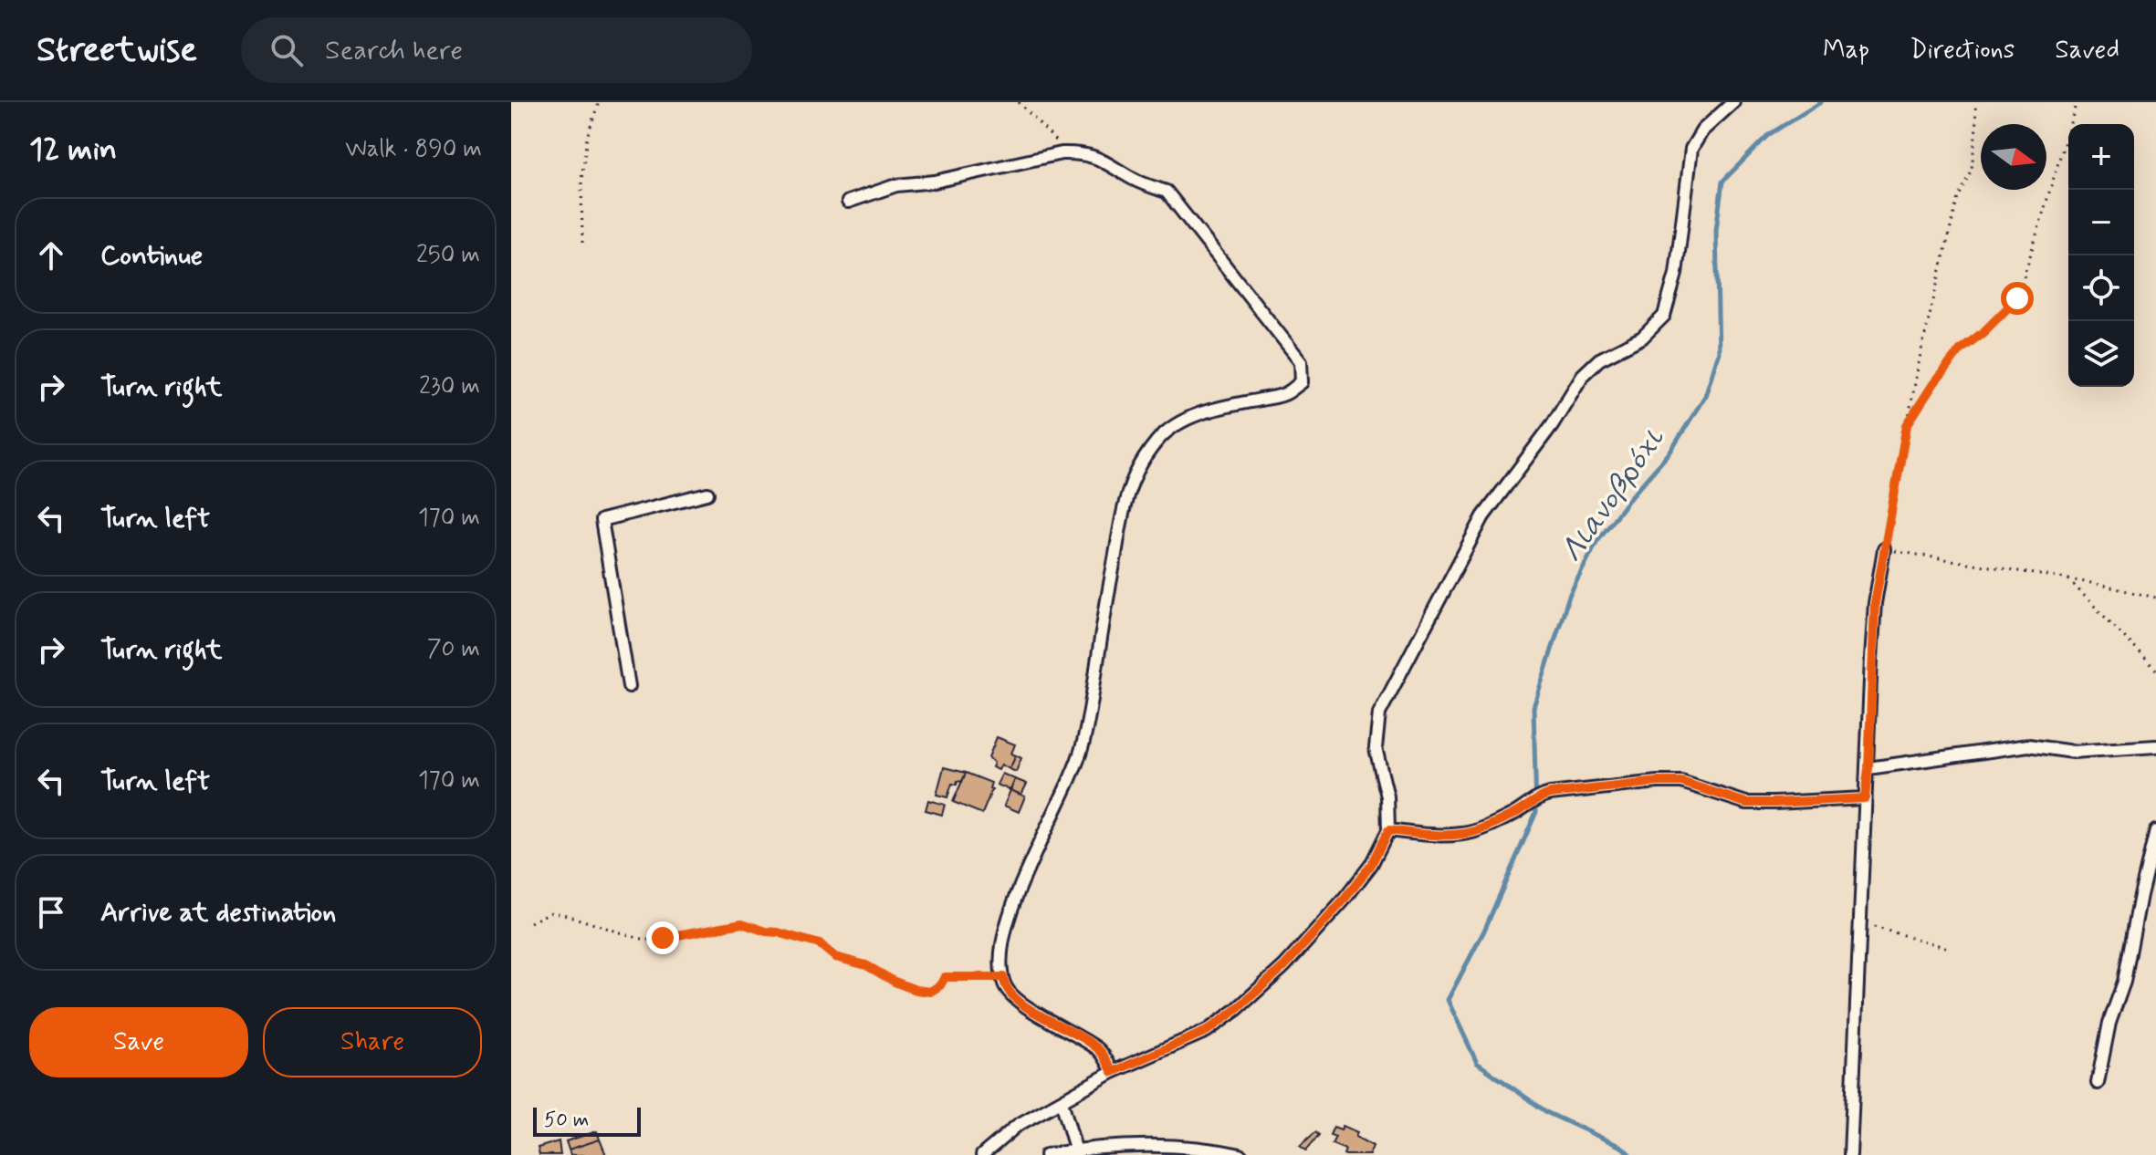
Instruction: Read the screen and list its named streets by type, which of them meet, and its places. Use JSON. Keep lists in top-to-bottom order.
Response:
{
  "water": ["Λιανοβρόχι"],
  "scale_bar": "50 m",
  "north": "right",
  "page": {
    "header": "Streetwise",
    "search": "Search here",
    "nav": ["Map", "Directions", "Saved"],
    "heading": ["12 min", "Walk · 890 m"],
    "map_buttons": ["+", "−"],
    "list": [
      ["Continue", "250 m"],
      ["Turn right", "230 m"],
      ["Turn left", "170 m"],
      ["Turn right", "70 m"],
      ["Turn left", "170 m"],
      "Arrive at destination"
    ],
    "buttons": ["Save", "Share"],
    "scale": "50 m"
  }
}
